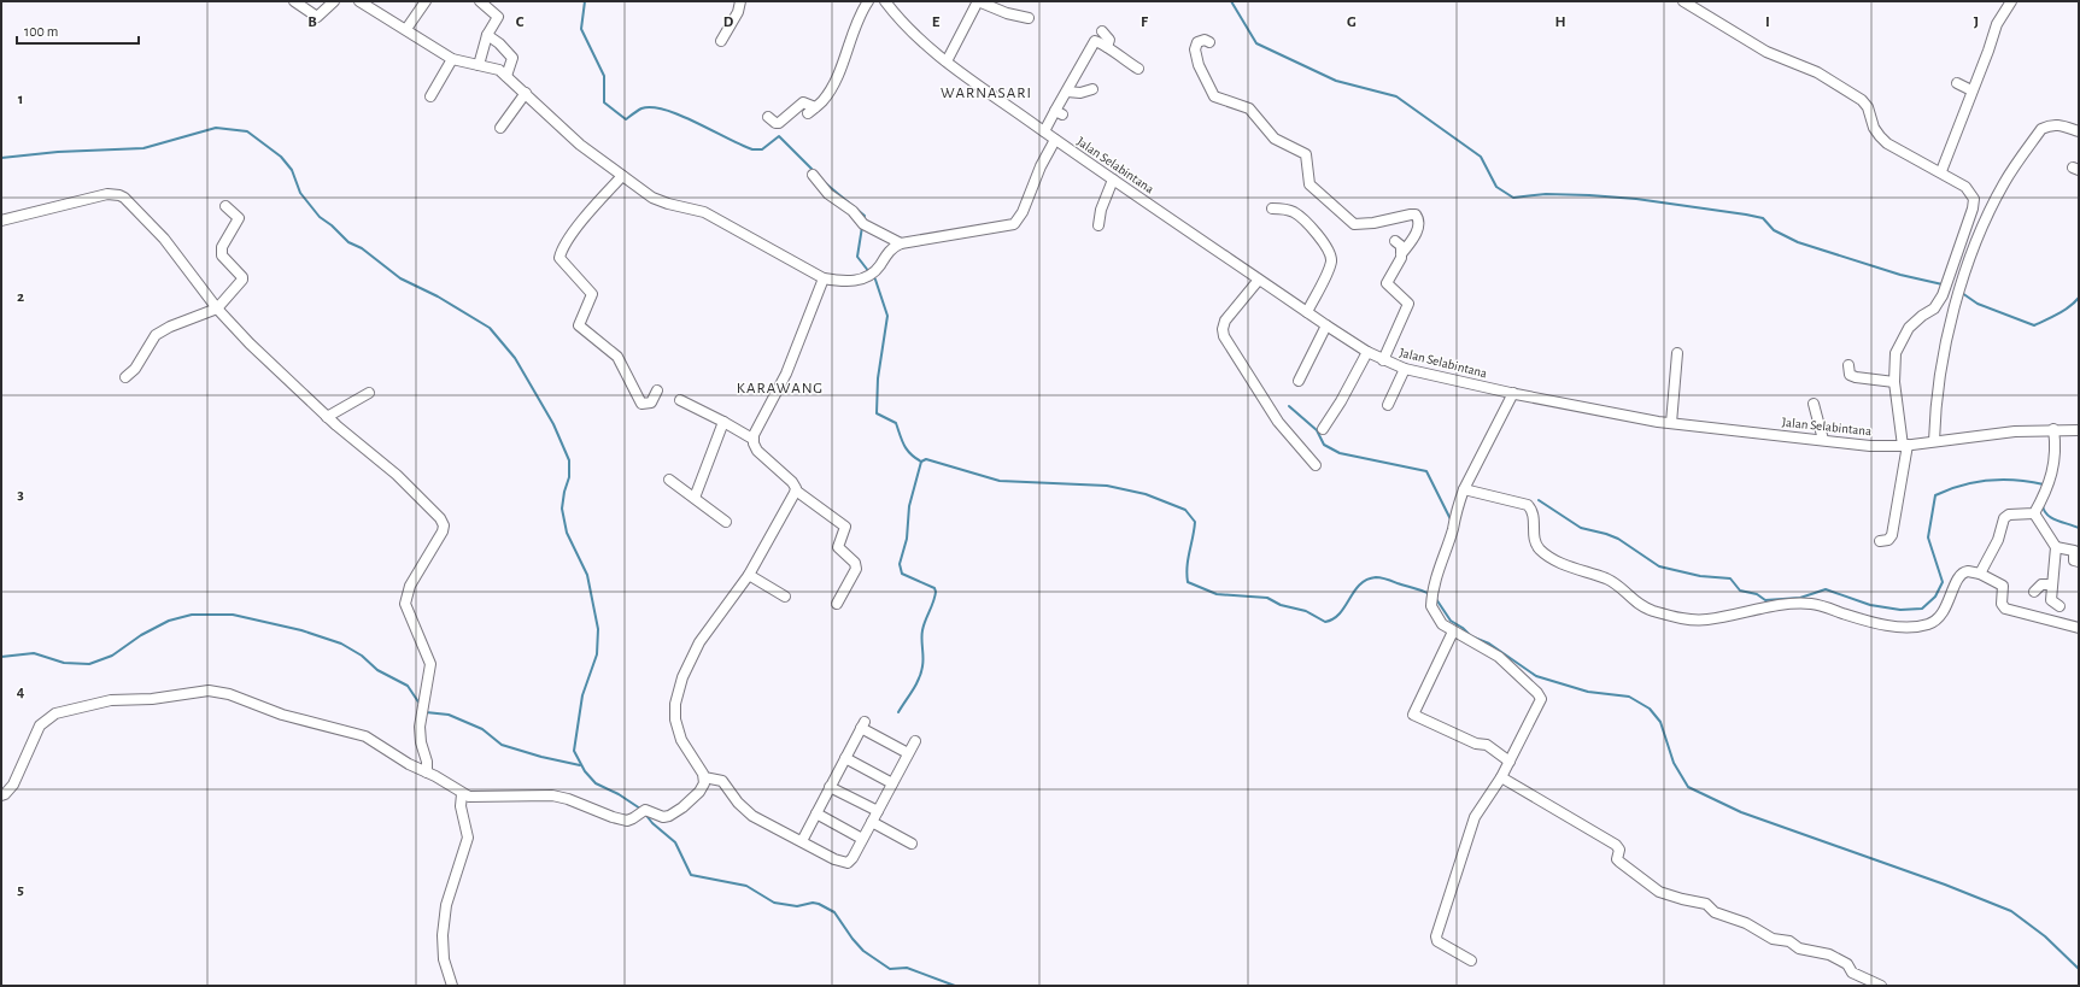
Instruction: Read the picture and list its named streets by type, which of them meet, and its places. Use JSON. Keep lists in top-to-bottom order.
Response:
{
  "streets": {
    "street": ["Jalan Selabintana"]
  },
  "districts": ["WARNASARI", "KARAWANG"],
  "scale_bar": "100 m",
  "grid": {
    "columns": [
      "B",
      "C",
      "D",
      "E",
      "F",
      "G",
      "H",
      "I",
      "J"
    ],
    "rows": [
      "1",
      "2",
      "3",
      "4",
      "5"
    ]
  }
}
